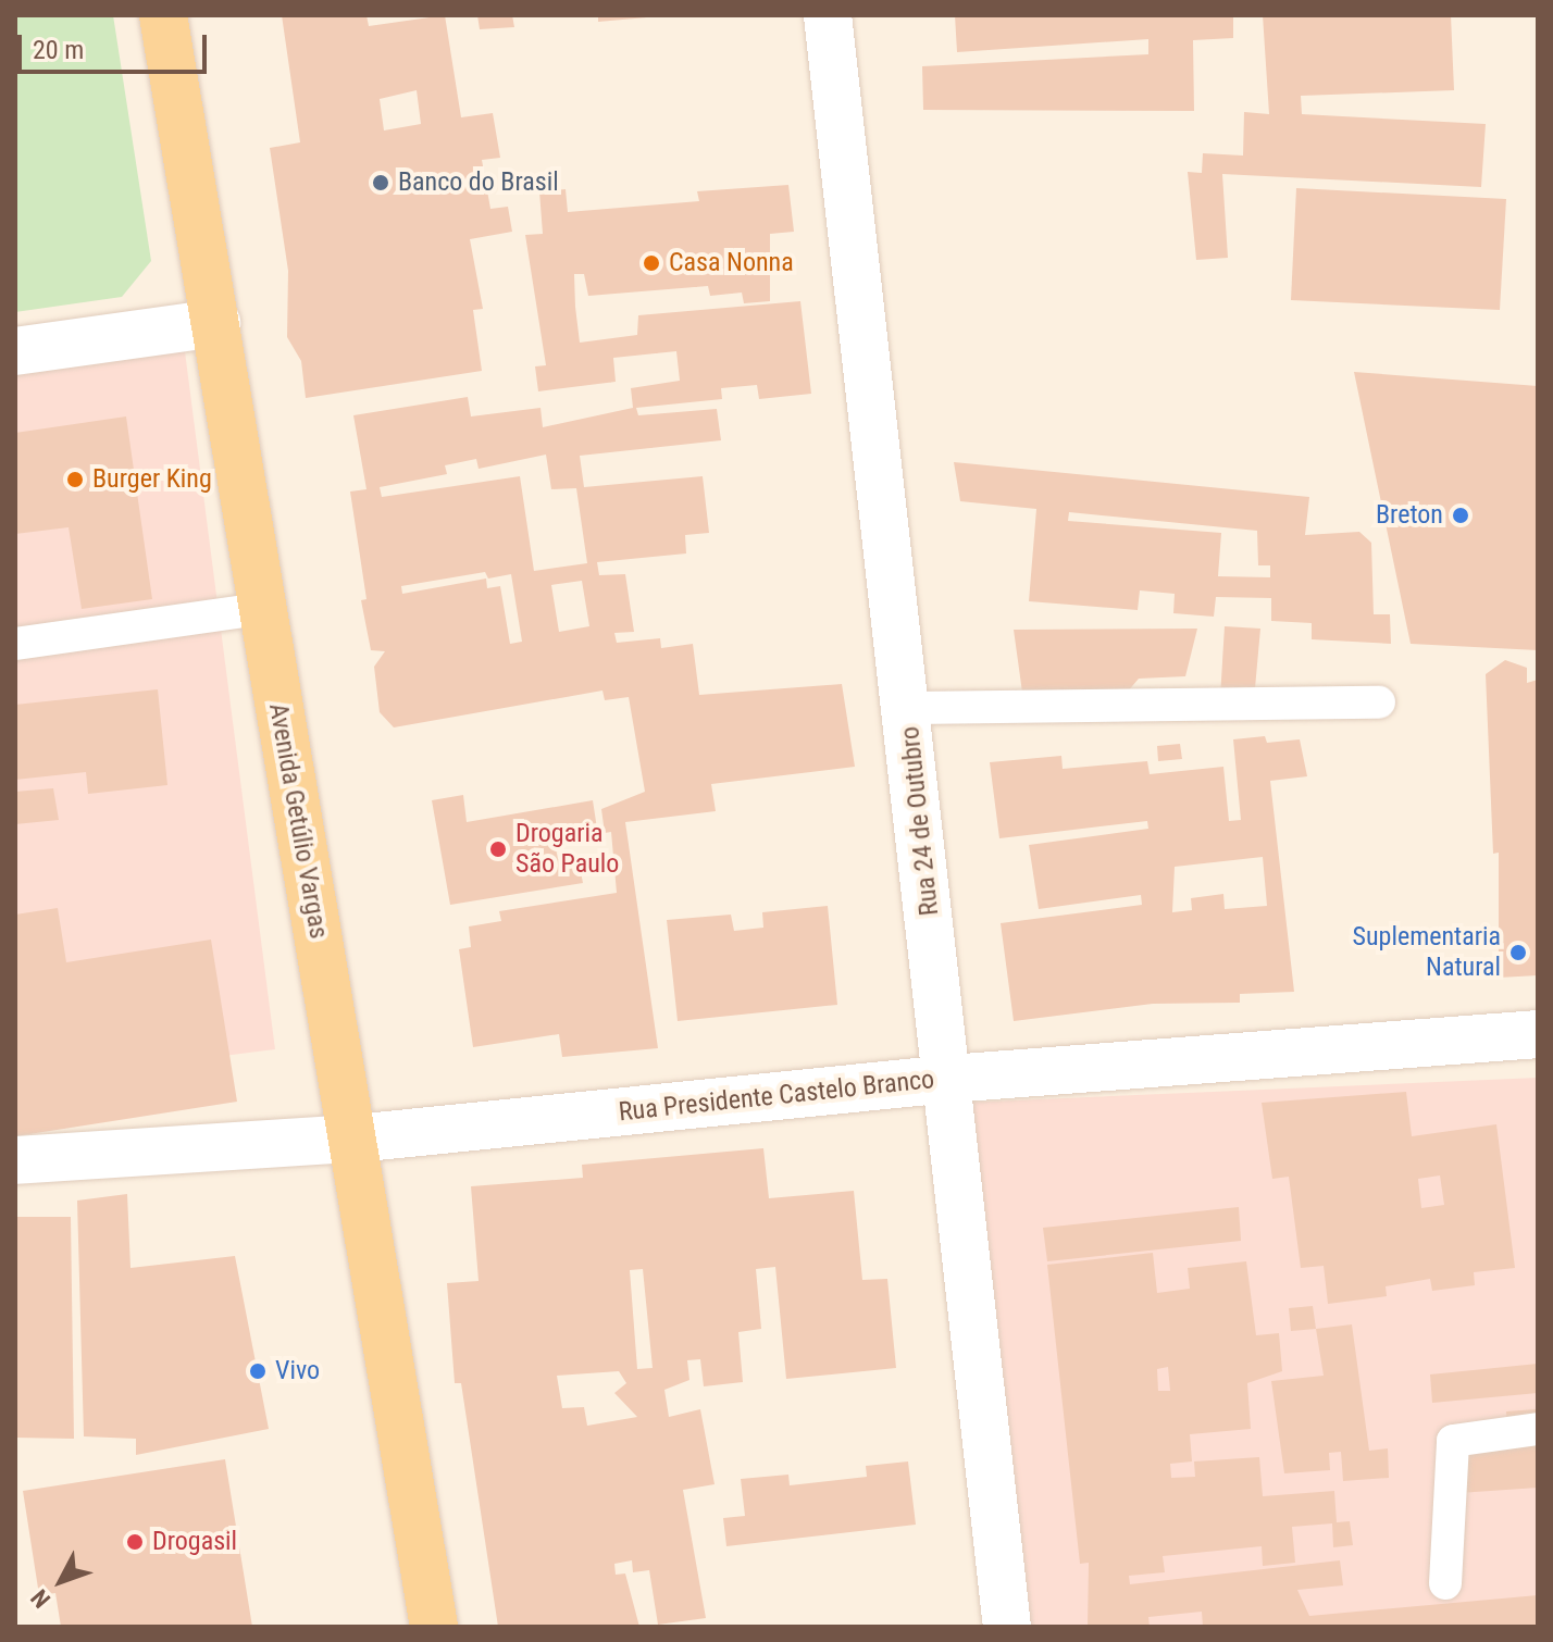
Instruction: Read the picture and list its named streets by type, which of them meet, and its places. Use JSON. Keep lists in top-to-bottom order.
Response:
{
  "streets": {
    "main road": ["Avenida Getúlio Vargas"],
    "street": ["Rua 24 de Outubro", "Rua Presidente Castelo Branco"]
  },
  "crossings": [
    ["Avenida Getúlio Vargas", "Rua Presidente Castelo Branco"],
    ["Rua 24 de Outubro", "Rua Presidente Castelo Branco"]
  ],
  "places": [
    "Banco do Brasil",
    "Casa Nonna",
    "Burger King",
    "Breton",
    "Drogaria São Paulo",
    "Suplementaria Natural",
    "Vivo",
    "Drogasil"
  ],
  "scale_bar": "20 m",
  "north": "bottom left"
}
